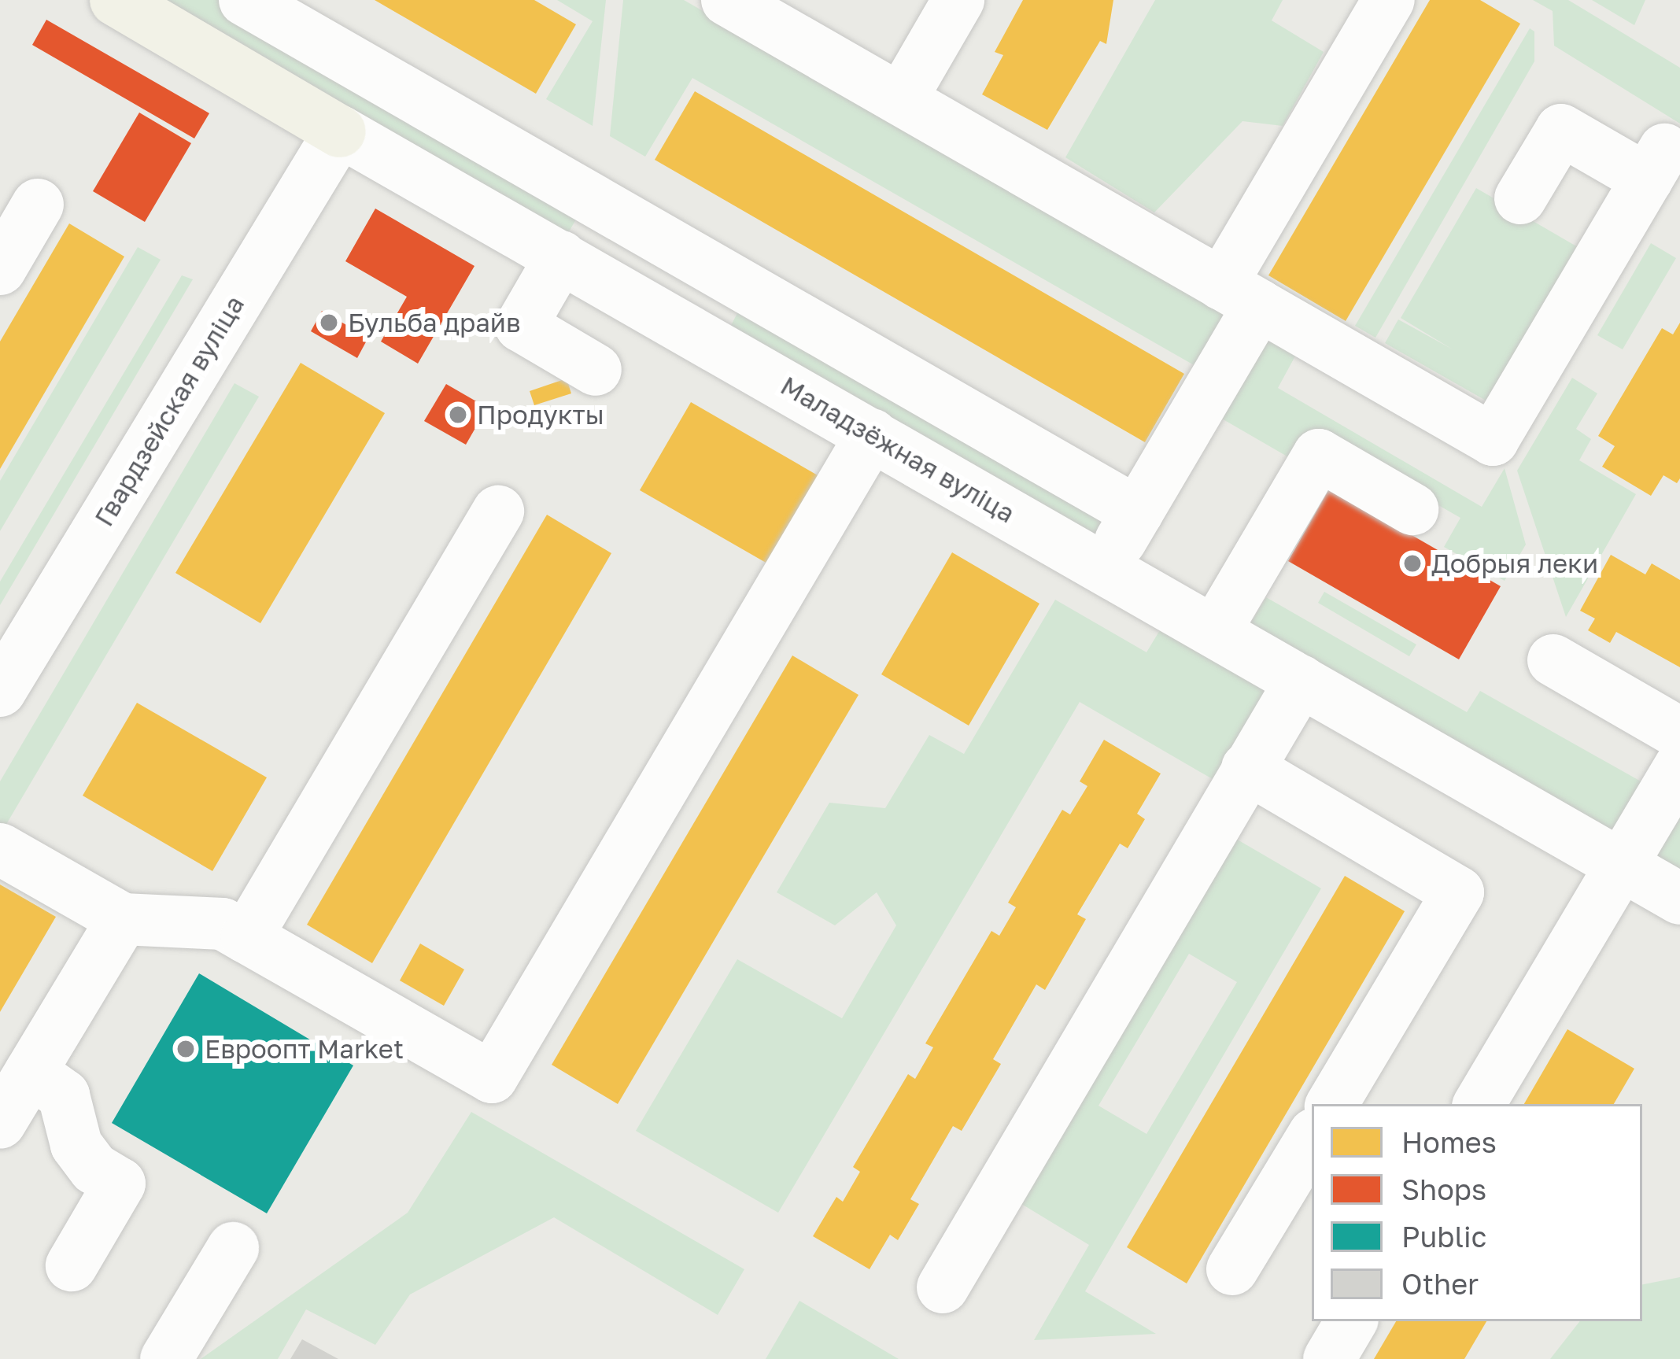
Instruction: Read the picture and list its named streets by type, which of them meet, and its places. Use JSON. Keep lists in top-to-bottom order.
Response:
{
  "streets": {
    "main road": ["Маладзёжная вуліца"],
    "street": ["Гвардзейская вуліца"]
  },
  "crossings": [
    ["Гвардзейская вуліца", "Маладзёжная вуліца"]
  ],
  "places": [
    "Бульба драйв",
    "Продукты",
    "Добрыя леки",
    "Евроопт Market"
  ],
  "legend": [
    "Homes",
    "Shops",
    "Public",
    "Other"
  ]
}
